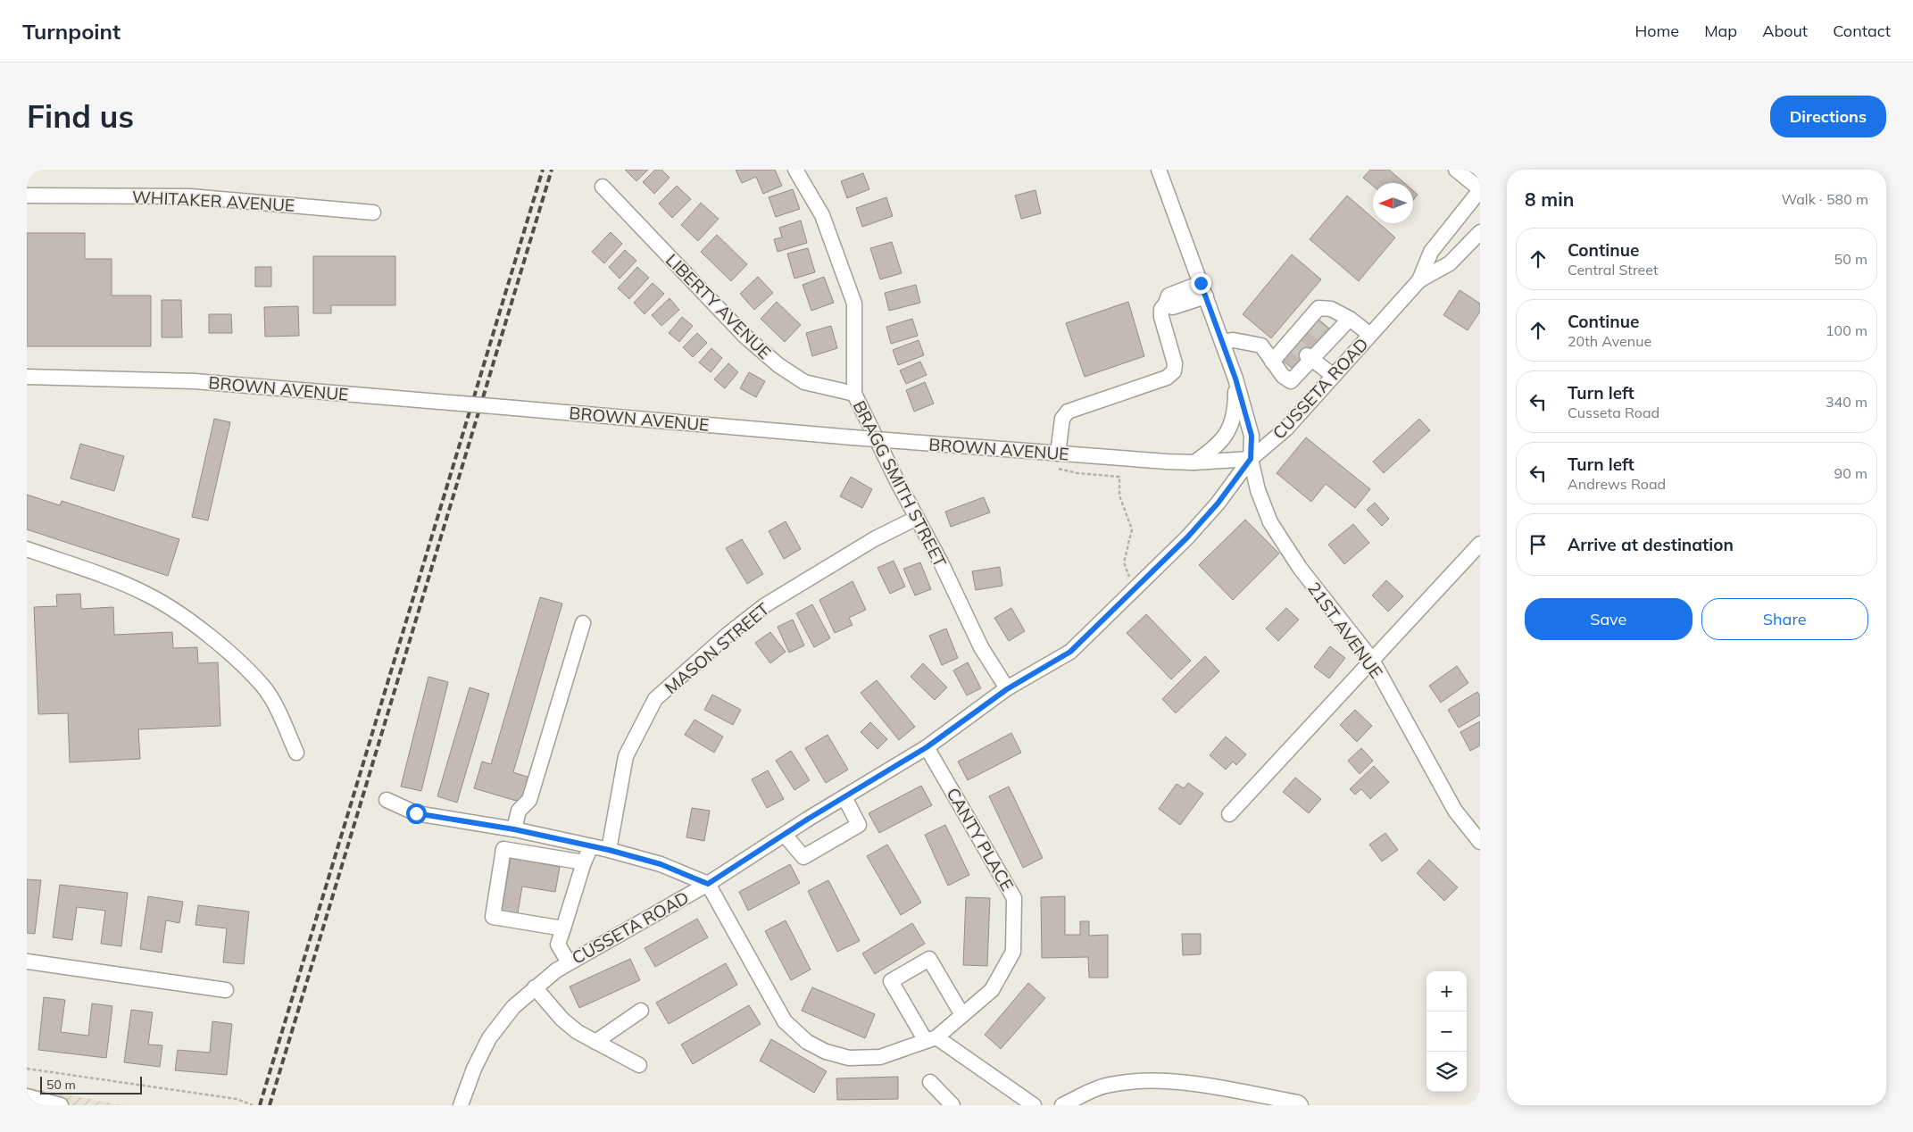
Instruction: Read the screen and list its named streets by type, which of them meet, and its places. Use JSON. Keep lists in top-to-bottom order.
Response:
{
  "streets": {
    "street": [
      "WHITAKER AVENUE",
      "LIBERTY AVENUE",
      "BROWN AVENUE",
      "CUSSETA ROAD",
      "BRAGG SMITH STREET",
      "21ST AVENUE",
      "MASON STREET",
      "CANTY PLACE"
    ]
  },
  "crossings": [
    ["LIBERTY AVENUE", "BRAGG SMITH STREET"],
    ["BROWN AVENUE", "CUSSETA ROAD"],
    ["BROWN AVENUE", "21ST AVENUE"],
    ["CUSSETA ROAD", "BRAGG SMITH STREET"],
    ["CUSSETA ROAD", "21ST AVENUE"],
    ["CUSSETA ROAD", "CANTY PLACE"],
    ["BRAGG SMITH STREET", "MASON STREET"]
  ],
  "scale_bar": "50 m",
  "north": "left",
  "page": {
    "header": "Turnpoint",
    "nav": [
      "Home",
      "Map",
      "About",
      "Contact"
    ],
    "buttons": [
      "Directions",
      ["Save", "Share"]
    ],
    "title": "Find us",
    "heading": ["8 min", "Walk · 580 m"],
    "list": [
      ["Continue", "Central Street", "50 m"],
      ["Continue", "20th Avenue", "100 m"],
      ["Turn left", "Cusseta Road", "340 m"],
      ["Turn left", "Andrews Road", "90 m"],
      "Arrive at destination"
    ],
    "map_buttons": ["+", "−"],
    "scale": "50 m"
  }
}
